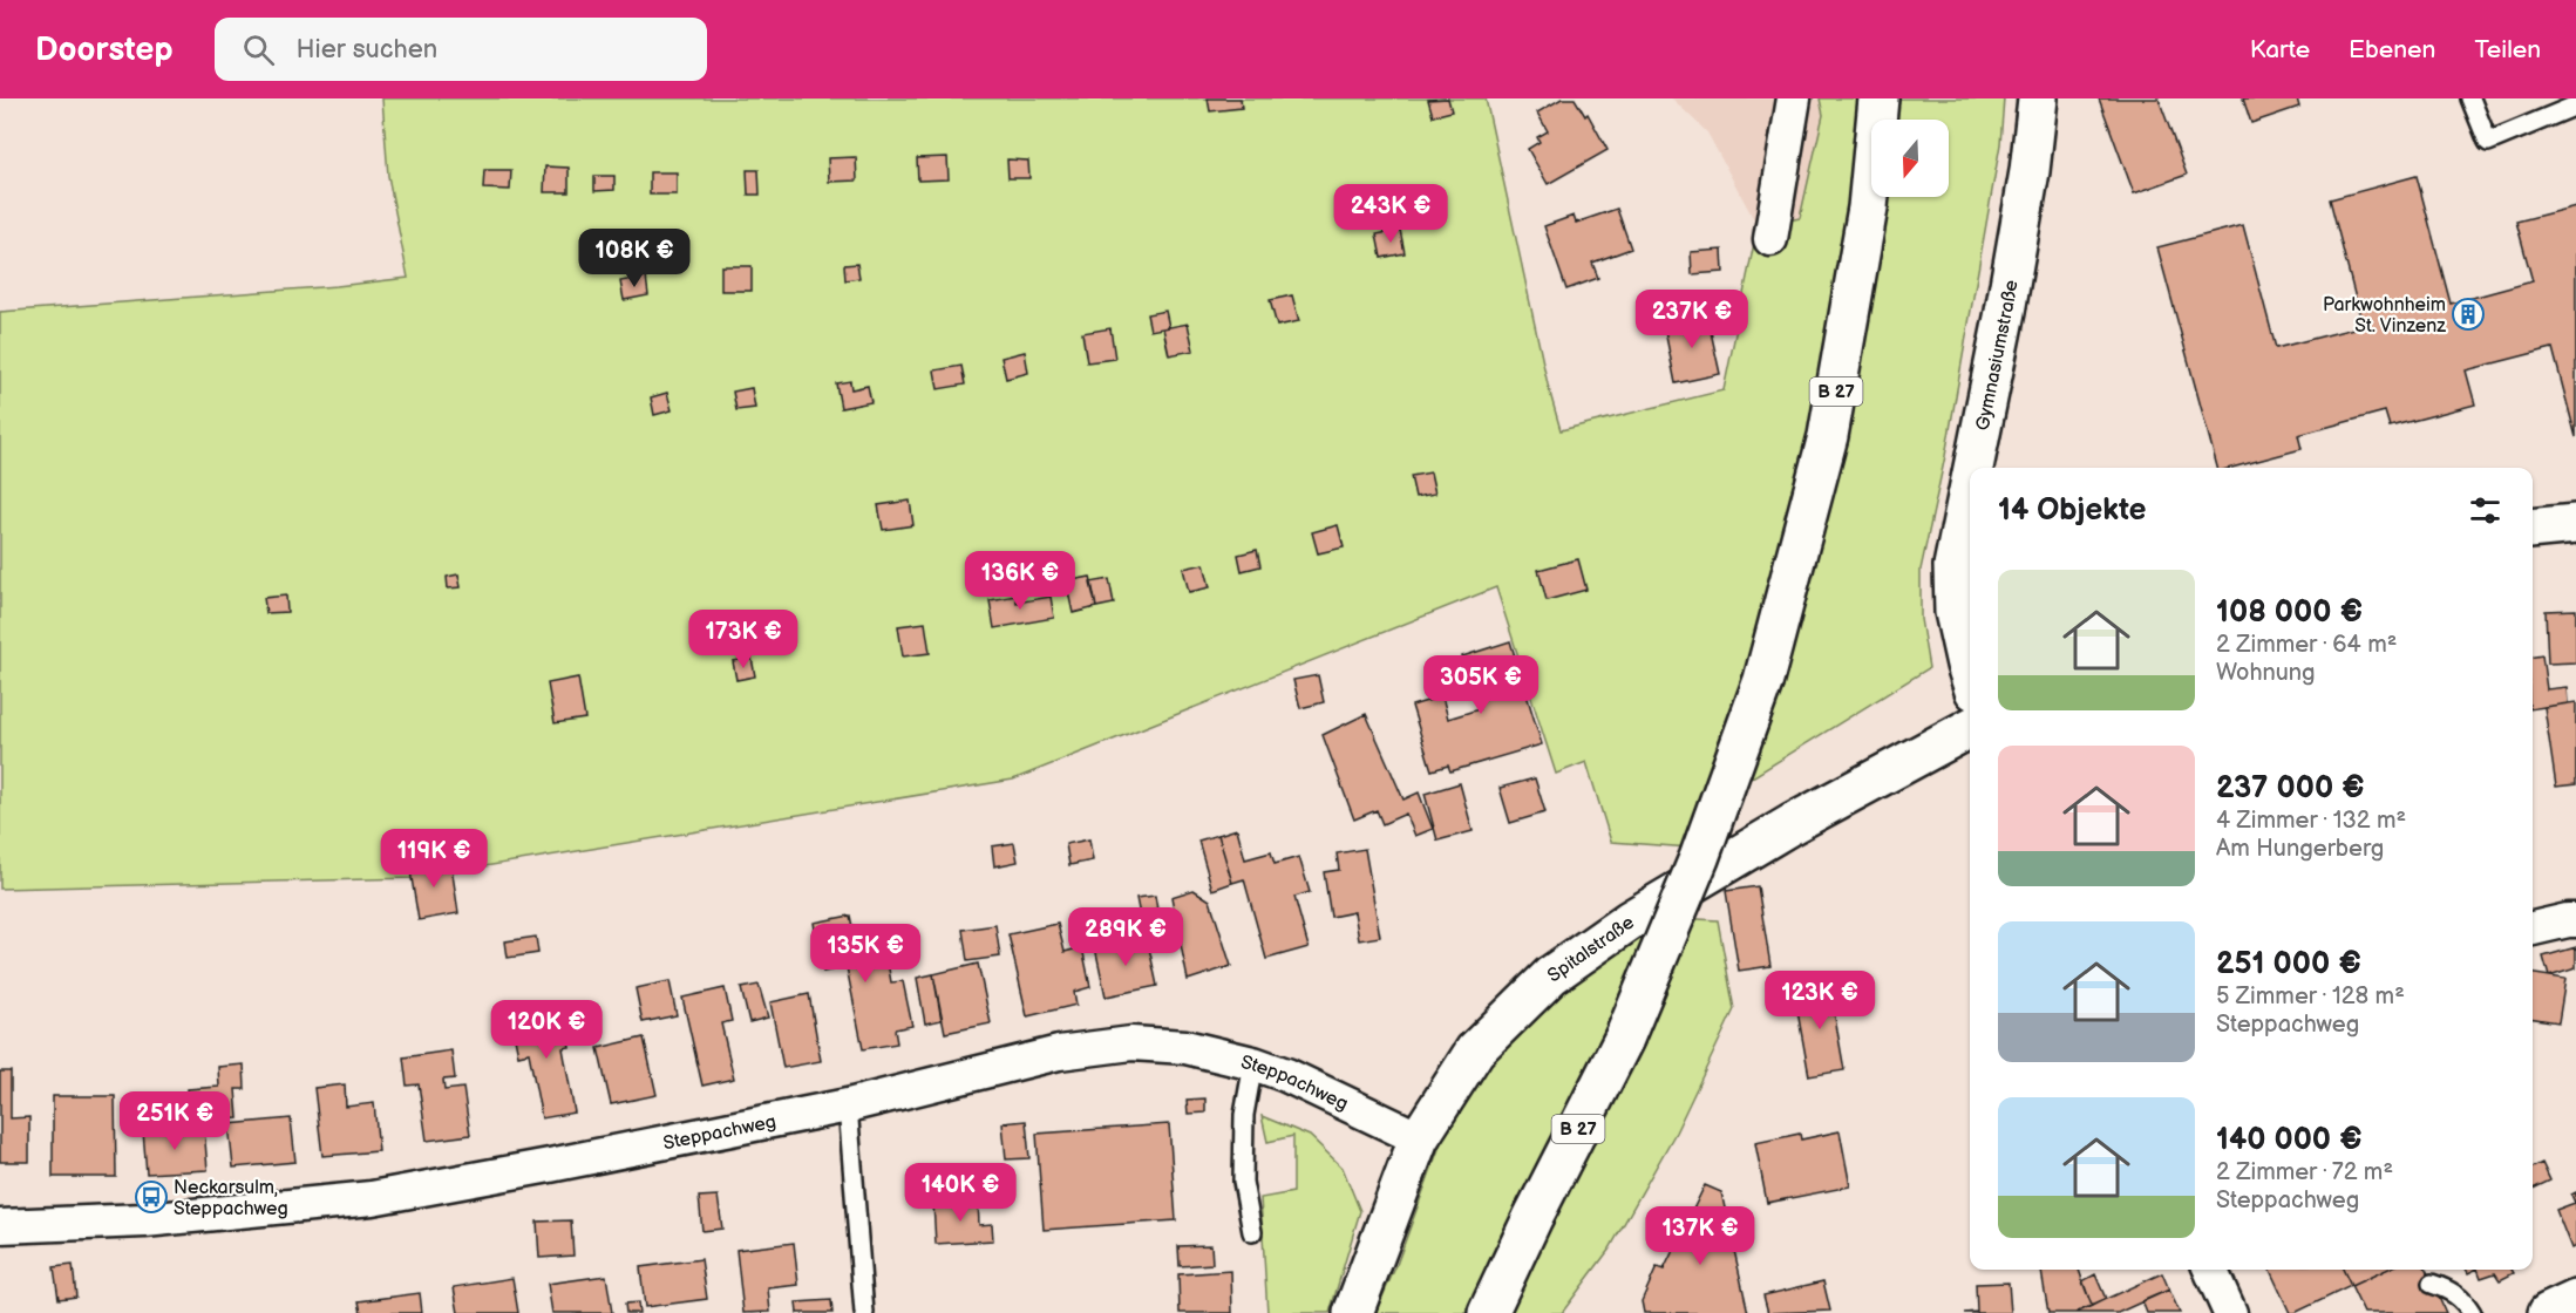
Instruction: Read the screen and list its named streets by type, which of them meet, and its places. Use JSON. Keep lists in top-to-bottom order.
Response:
{
  "streets": {
    "main road": ["Gymnasiumstraße", "B 27", "Spitalstraße"],
    "street": ["Steppachweg"]
  },
  "crossings": [
    ["Spitalstraße", "Steppachweg"]
  ],
  "places": {
    "building": ["Parkwohnheim St. Vinzenz"],
    "bus stop": ["Neckarsulm, Steppachweg"]
  },
  "north": "bottom",
  "page": {
    "header": "Doorstep",
    "search": "Hier suchen",
    "nav": ["Karte", "Ebenen", "Teilen"],
    "price": [
      "243K €",
      "108K €",
      "237K €",
      "136K €",
      "173K €",
      "305K €",
      "119K €",
      "289K €",
      "135K €",
      "123K €",
      "120K €",
      "251K €",
      "140K €",
      "137K €"
    ],
    "heading": "14 Objekte",
    "list": [
      {
        "name": "108 000 €",
        "note": "2 Zimmer · 64 m² · Wohnung"
      },
      {
        "name": "237 000 €",
        "note": "4 Zimmer · 132 m² · Am Hungerberg"
      },
      {
        "name": "251 000 €",
        "note": "5 Zimmer · 128 m² · Steppachweg"
      },
      {
        "name": "140 000 €",
        "note": "2 Zimmer · 72 m² · Steppachweg"
      }
    ]
  }
}
